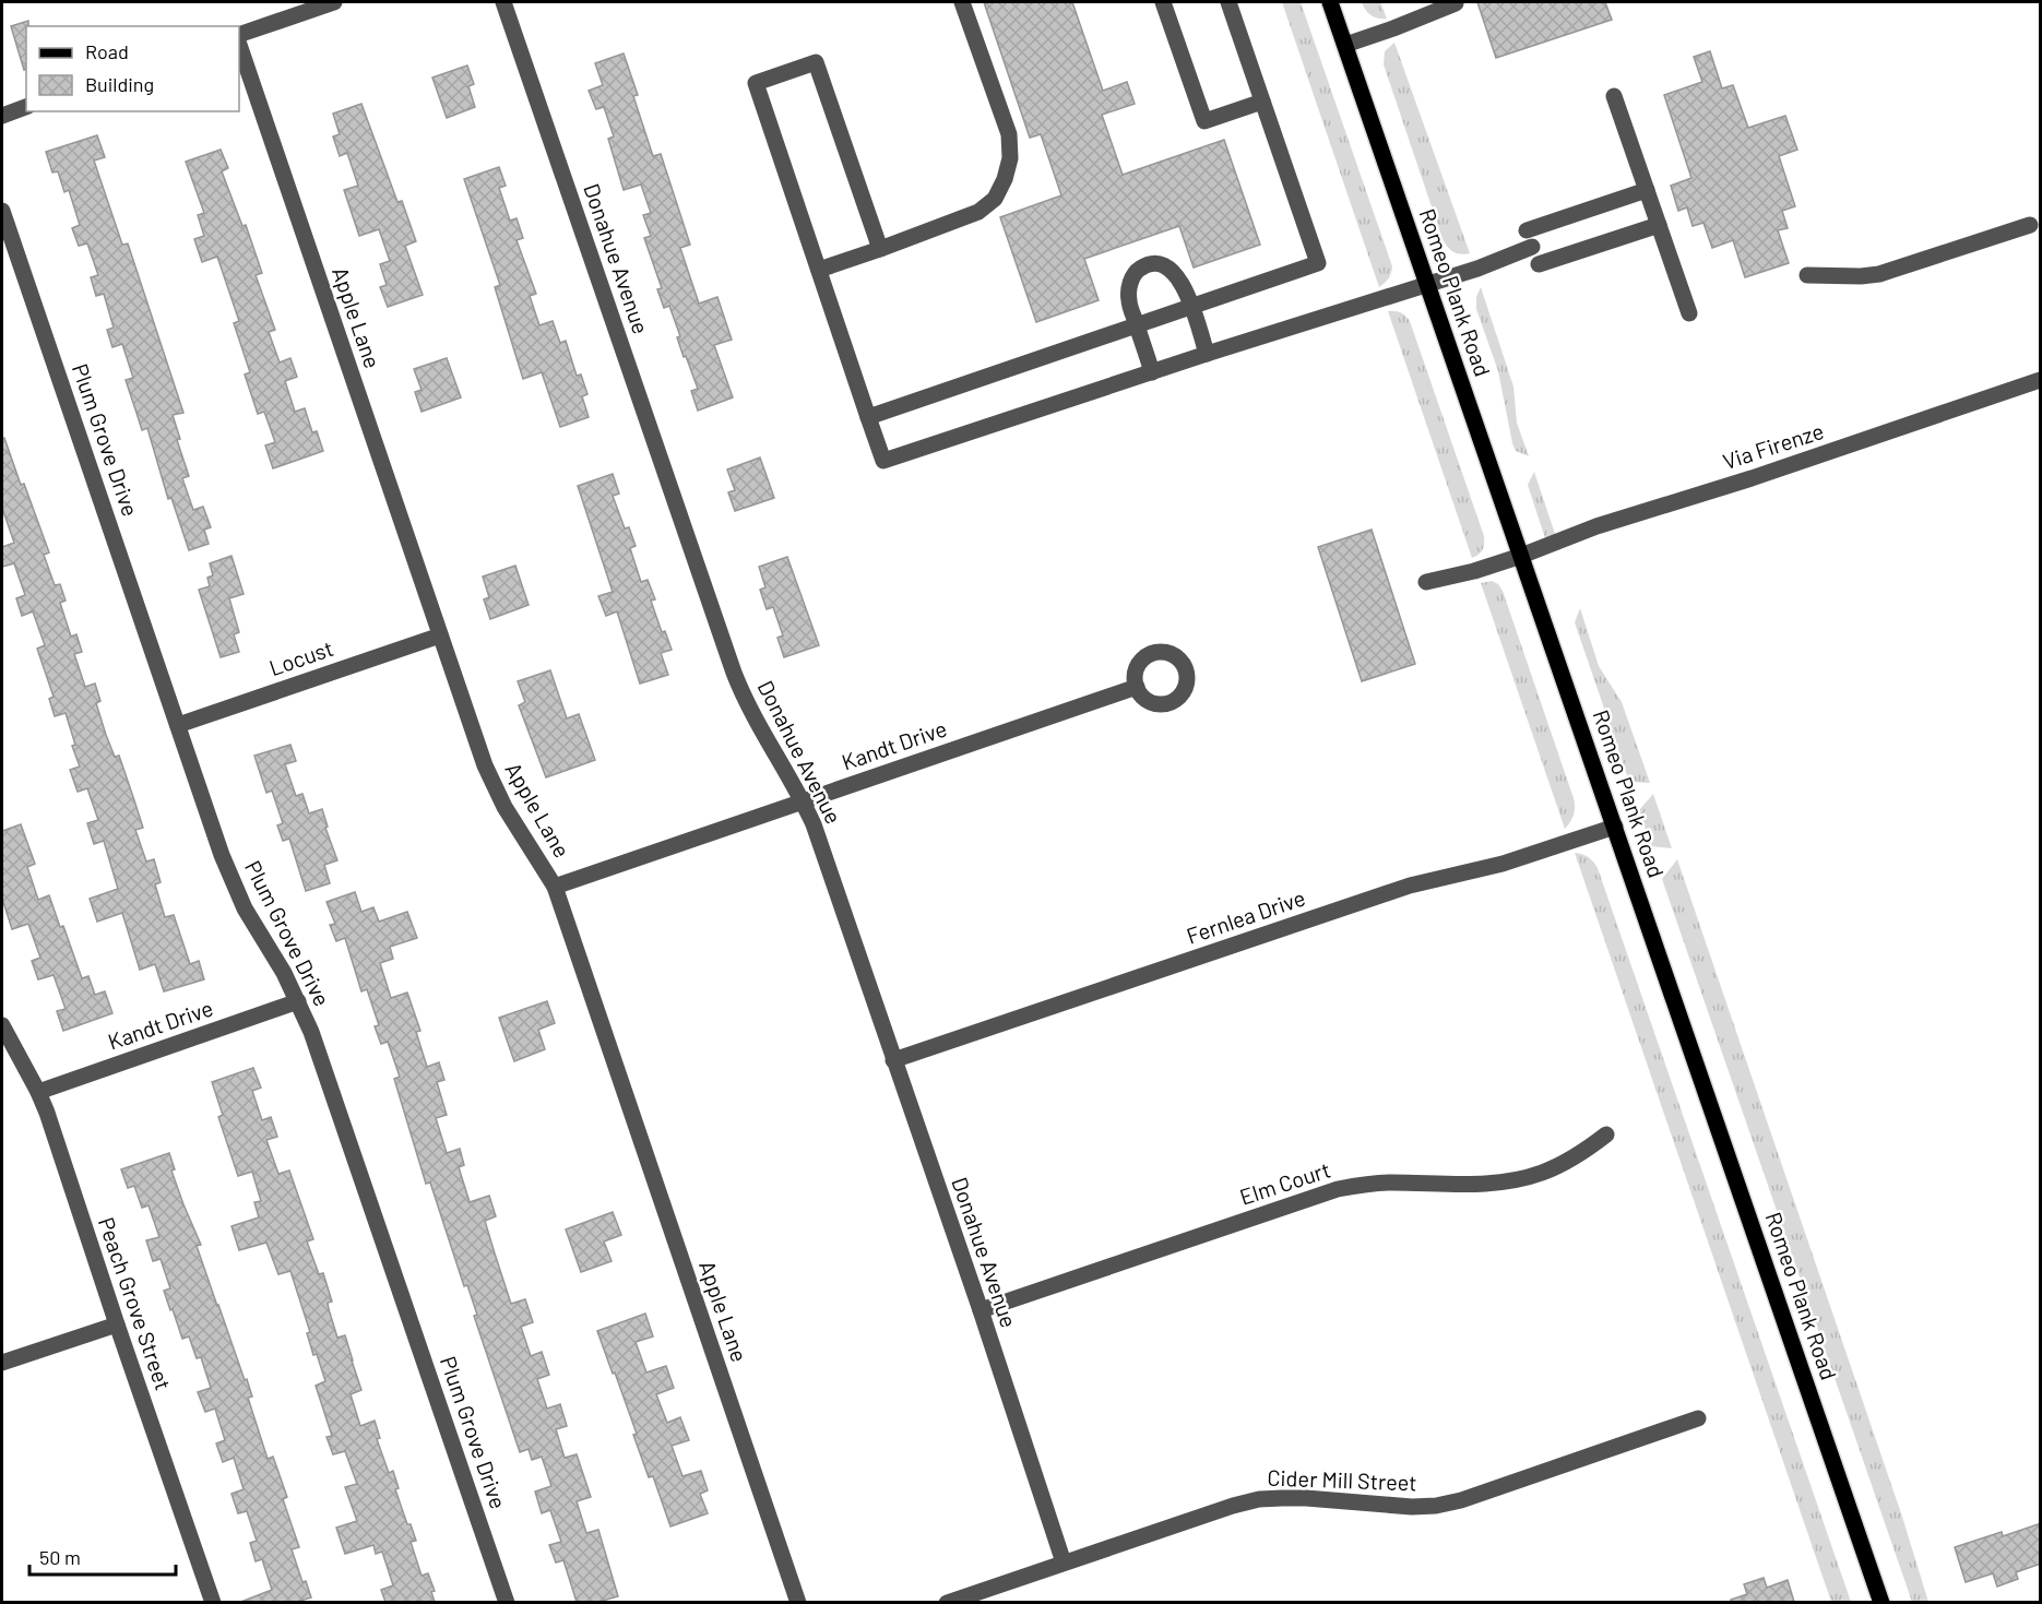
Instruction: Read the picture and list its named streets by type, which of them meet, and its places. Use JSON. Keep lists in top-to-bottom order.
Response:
{
  "streets": {
    "main road": ["Romeo Plank Road"],
    "street": [
      "Donahue Avenue",
      "Apple Lane",
      "Plum Grove Drive",
      "Via Firenze",
      "Locust",
      "Kandt Drive",
      "Fernlea Drive",
      "Elm Court",
      "Peach Grove Street",
      "Cider Mill Street"
    ]
  },
  "crossings": [
    ["Donahue Avenue", "Kandt Drive"],
    ["Donahue Avenue", "Fernlea Drive"],
    ["Donahue Avenue", "Elm Court"],
    ["Donahue Avenue", "Cider Mill Street"],
    ["Romeo Plank Road", "Via Firenze"],
    ["Romeo Plank Road", "Fernlea Drive"],
    ["Apple Lane", "Locust"],
    ["Apple Lane", "Kandt Drive"],
    ["Plum Grove Drive", "Locust"],
    ["Plum Grove Drive", "Kandt Drive"],
    ["Kandt Drive", "Peach Grove Street"]
  ],
  "legend": ["Road", "Building"],
  "scale_bar": "50 m"
}
